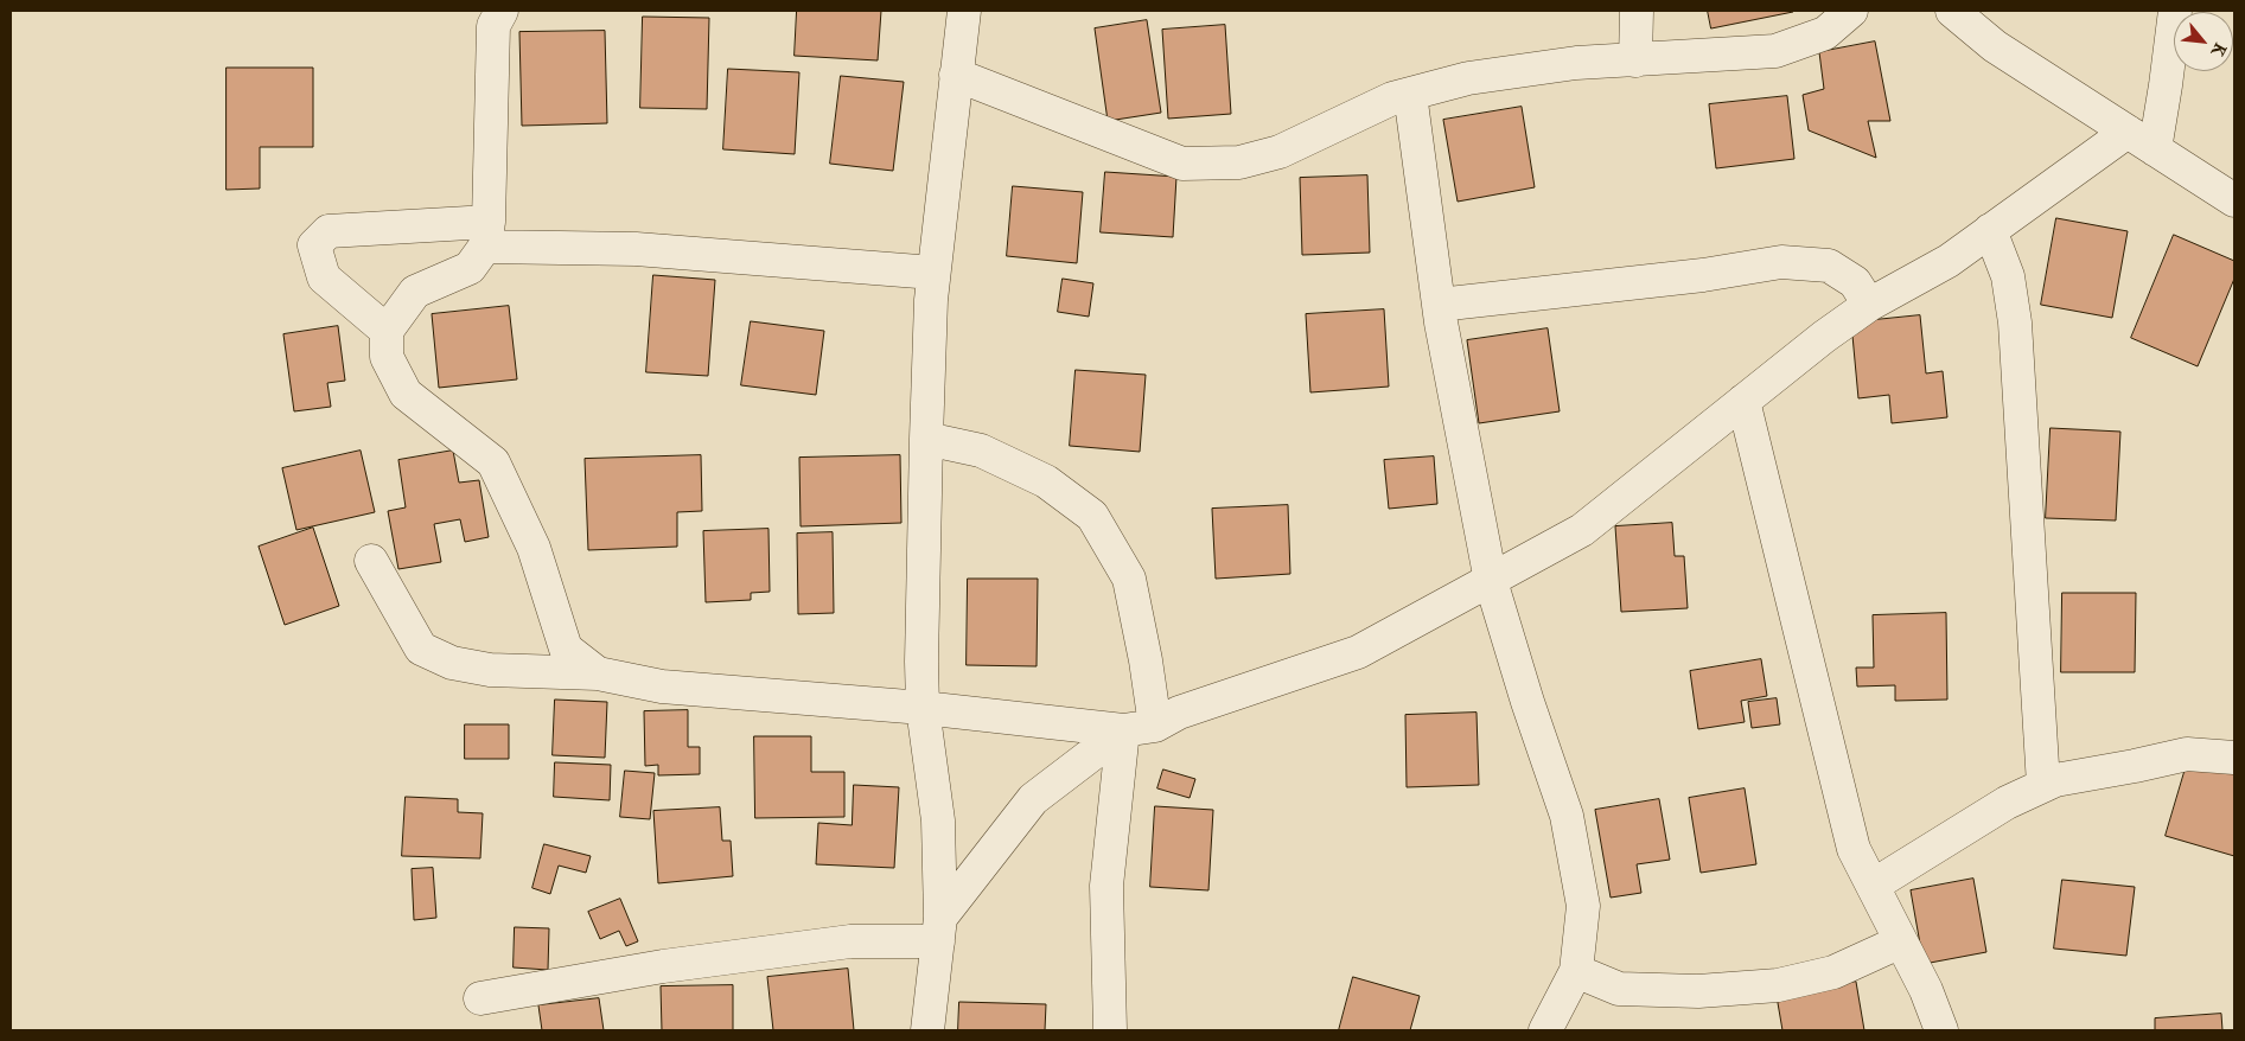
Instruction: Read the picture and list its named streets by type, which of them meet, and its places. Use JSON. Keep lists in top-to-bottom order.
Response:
{
  "north": "bottom right"
}
